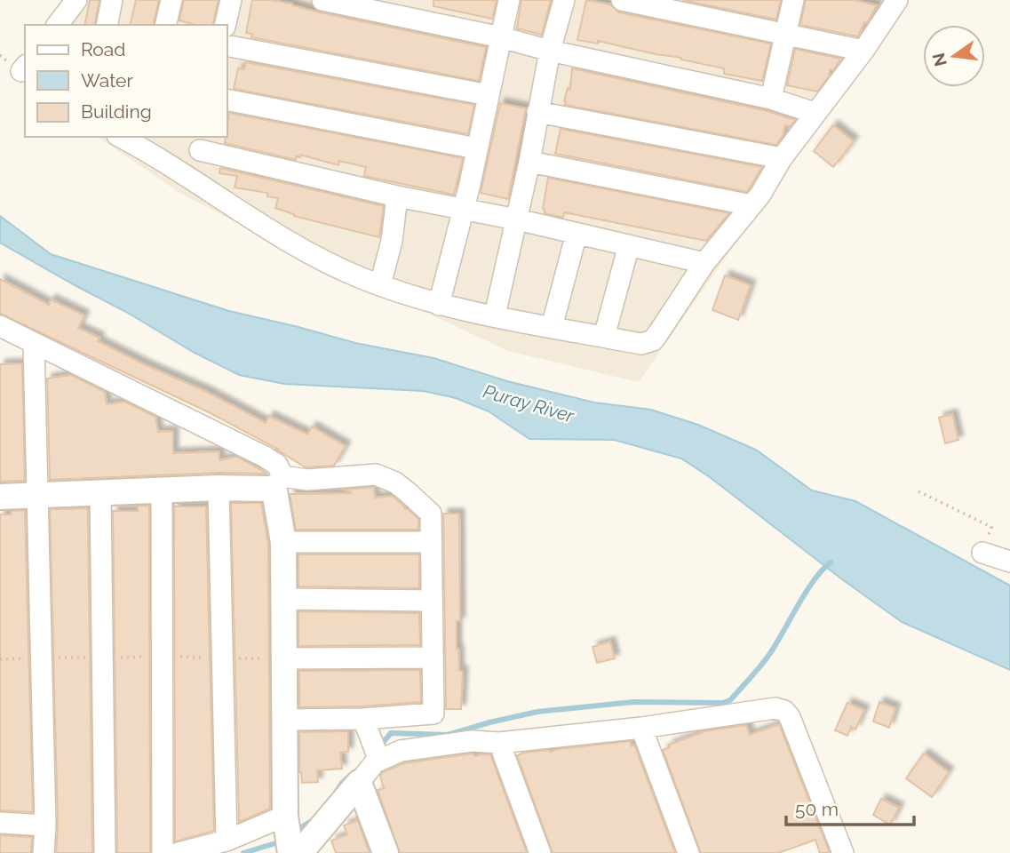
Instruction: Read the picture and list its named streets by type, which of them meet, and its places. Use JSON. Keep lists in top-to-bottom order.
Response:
{
  "water": ["Puray River"],
  "legend": ["Road", "Water", "Building"],
  "scale_bar": "50 m",
  "north": "left"
}
